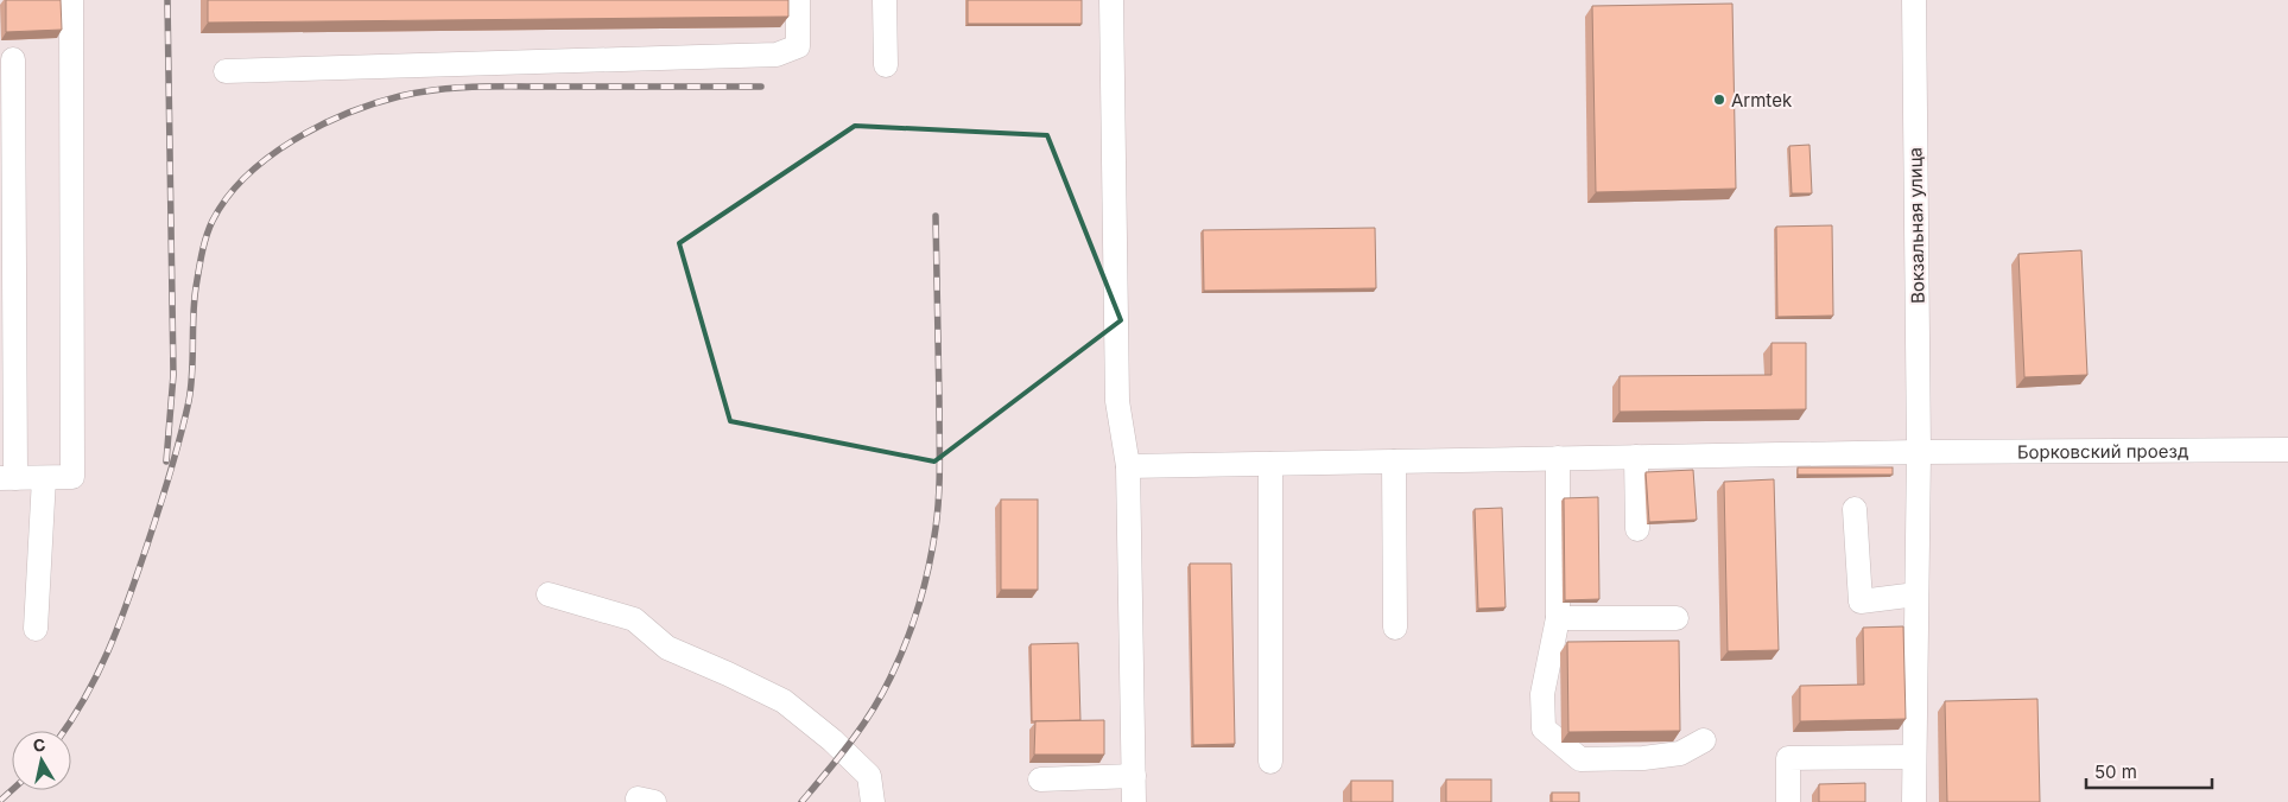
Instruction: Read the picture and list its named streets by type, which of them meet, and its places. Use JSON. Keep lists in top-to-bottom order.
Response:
{
  "streets": {
    "street": ["Вокзальная улица", "Борковский проезд"]
  },
  "crossings": [
    ["Вокзальная улица", "Борковский проезд"]
  ],
  "places": ["Armtek"],
  "scale_bar": "50 m",
  "north": "top"
}
